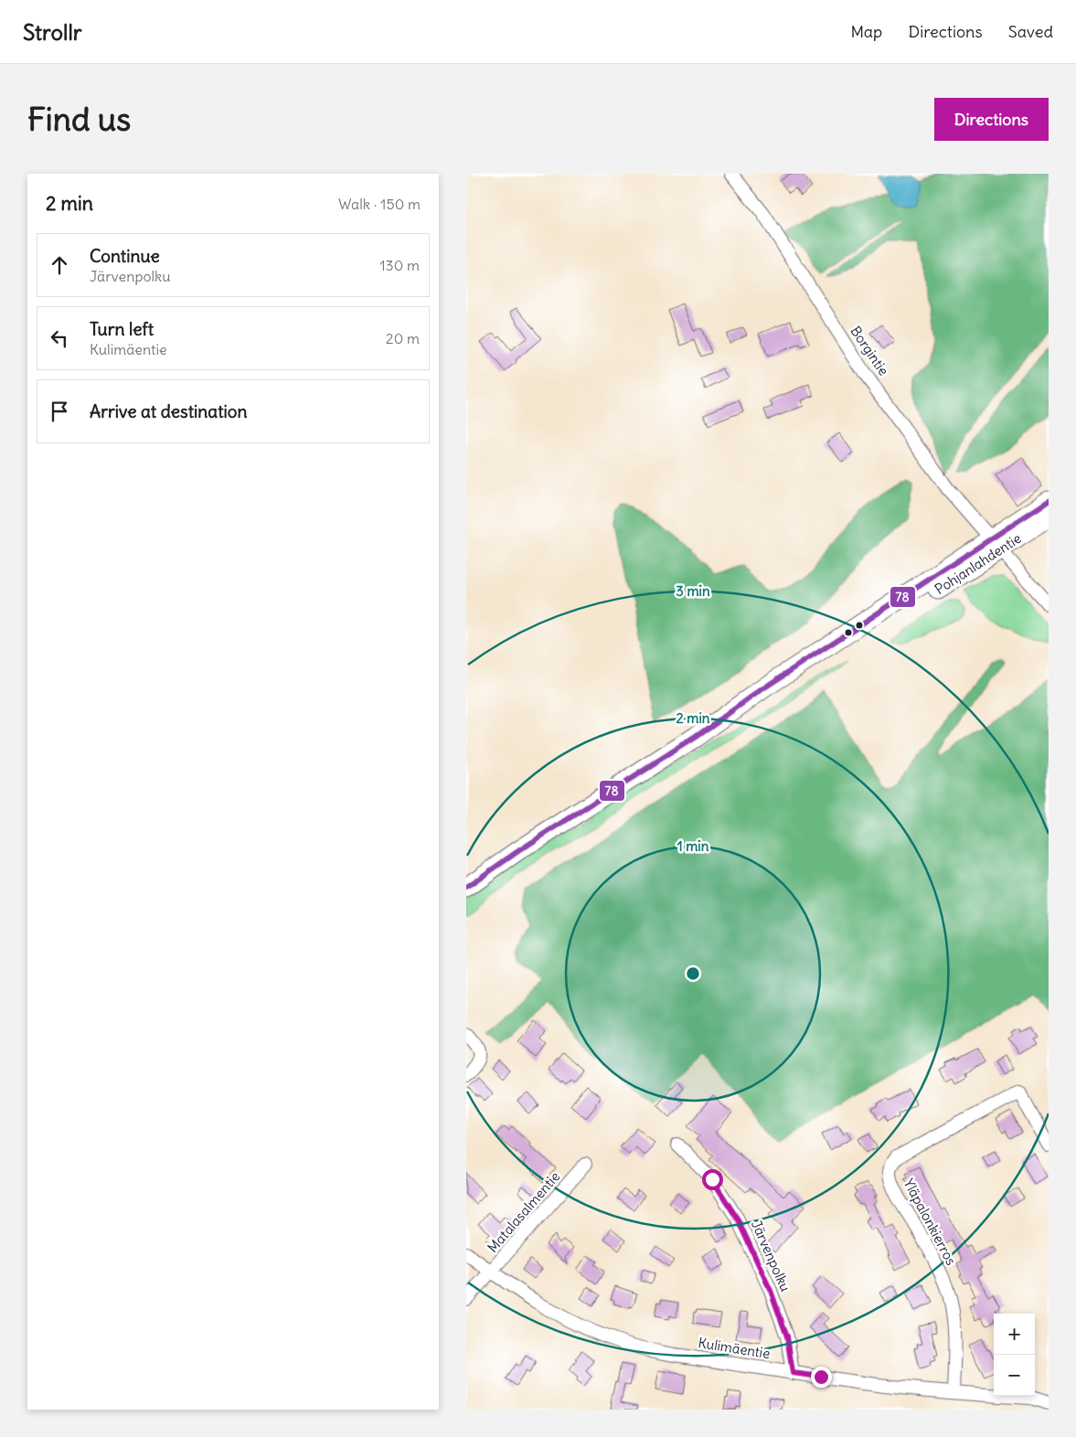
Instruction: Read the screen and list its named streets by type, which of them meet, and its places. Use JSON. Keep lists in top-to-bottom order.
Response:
{
  "streets": {
    "highway": ["Pohjanlahdentie"],
    "street": [
      "Borgintie",
      "Matalasalmentie",
      "Yläpalonkierros",
      "Järvenpolku",
      "Kulimäentie"
    ]
  },
  "crossings": [
    ["Borgintie", "Pohjanlahdentie"],
    ["Matalasalmentie", "Kulimäentie"],
    ["Yläpalonkierros", "Kulimäentie"],
    ["Järvenpolku", "Kulimäentie"]
  ],
  "lines": ["transit line 78"],
  "page": {
    "header": "Strollr",
    "nav": ["Map", "Directions", "Saved"],
    "buttons": "Directions",
    "title": "Find us",
    "heading": ["2 min", "Walk · 150 m"],
    "list": [
      ["Continue", "Järvenpolku", "130 m"],
      ["Turn left", "Kulimäentie", "20 m"],
      "Arrive at destination"
    ],
    "map_buttons": ["+", "−"]
  },
  "rings": ["3 min", "2 min", "1 min"]
}
